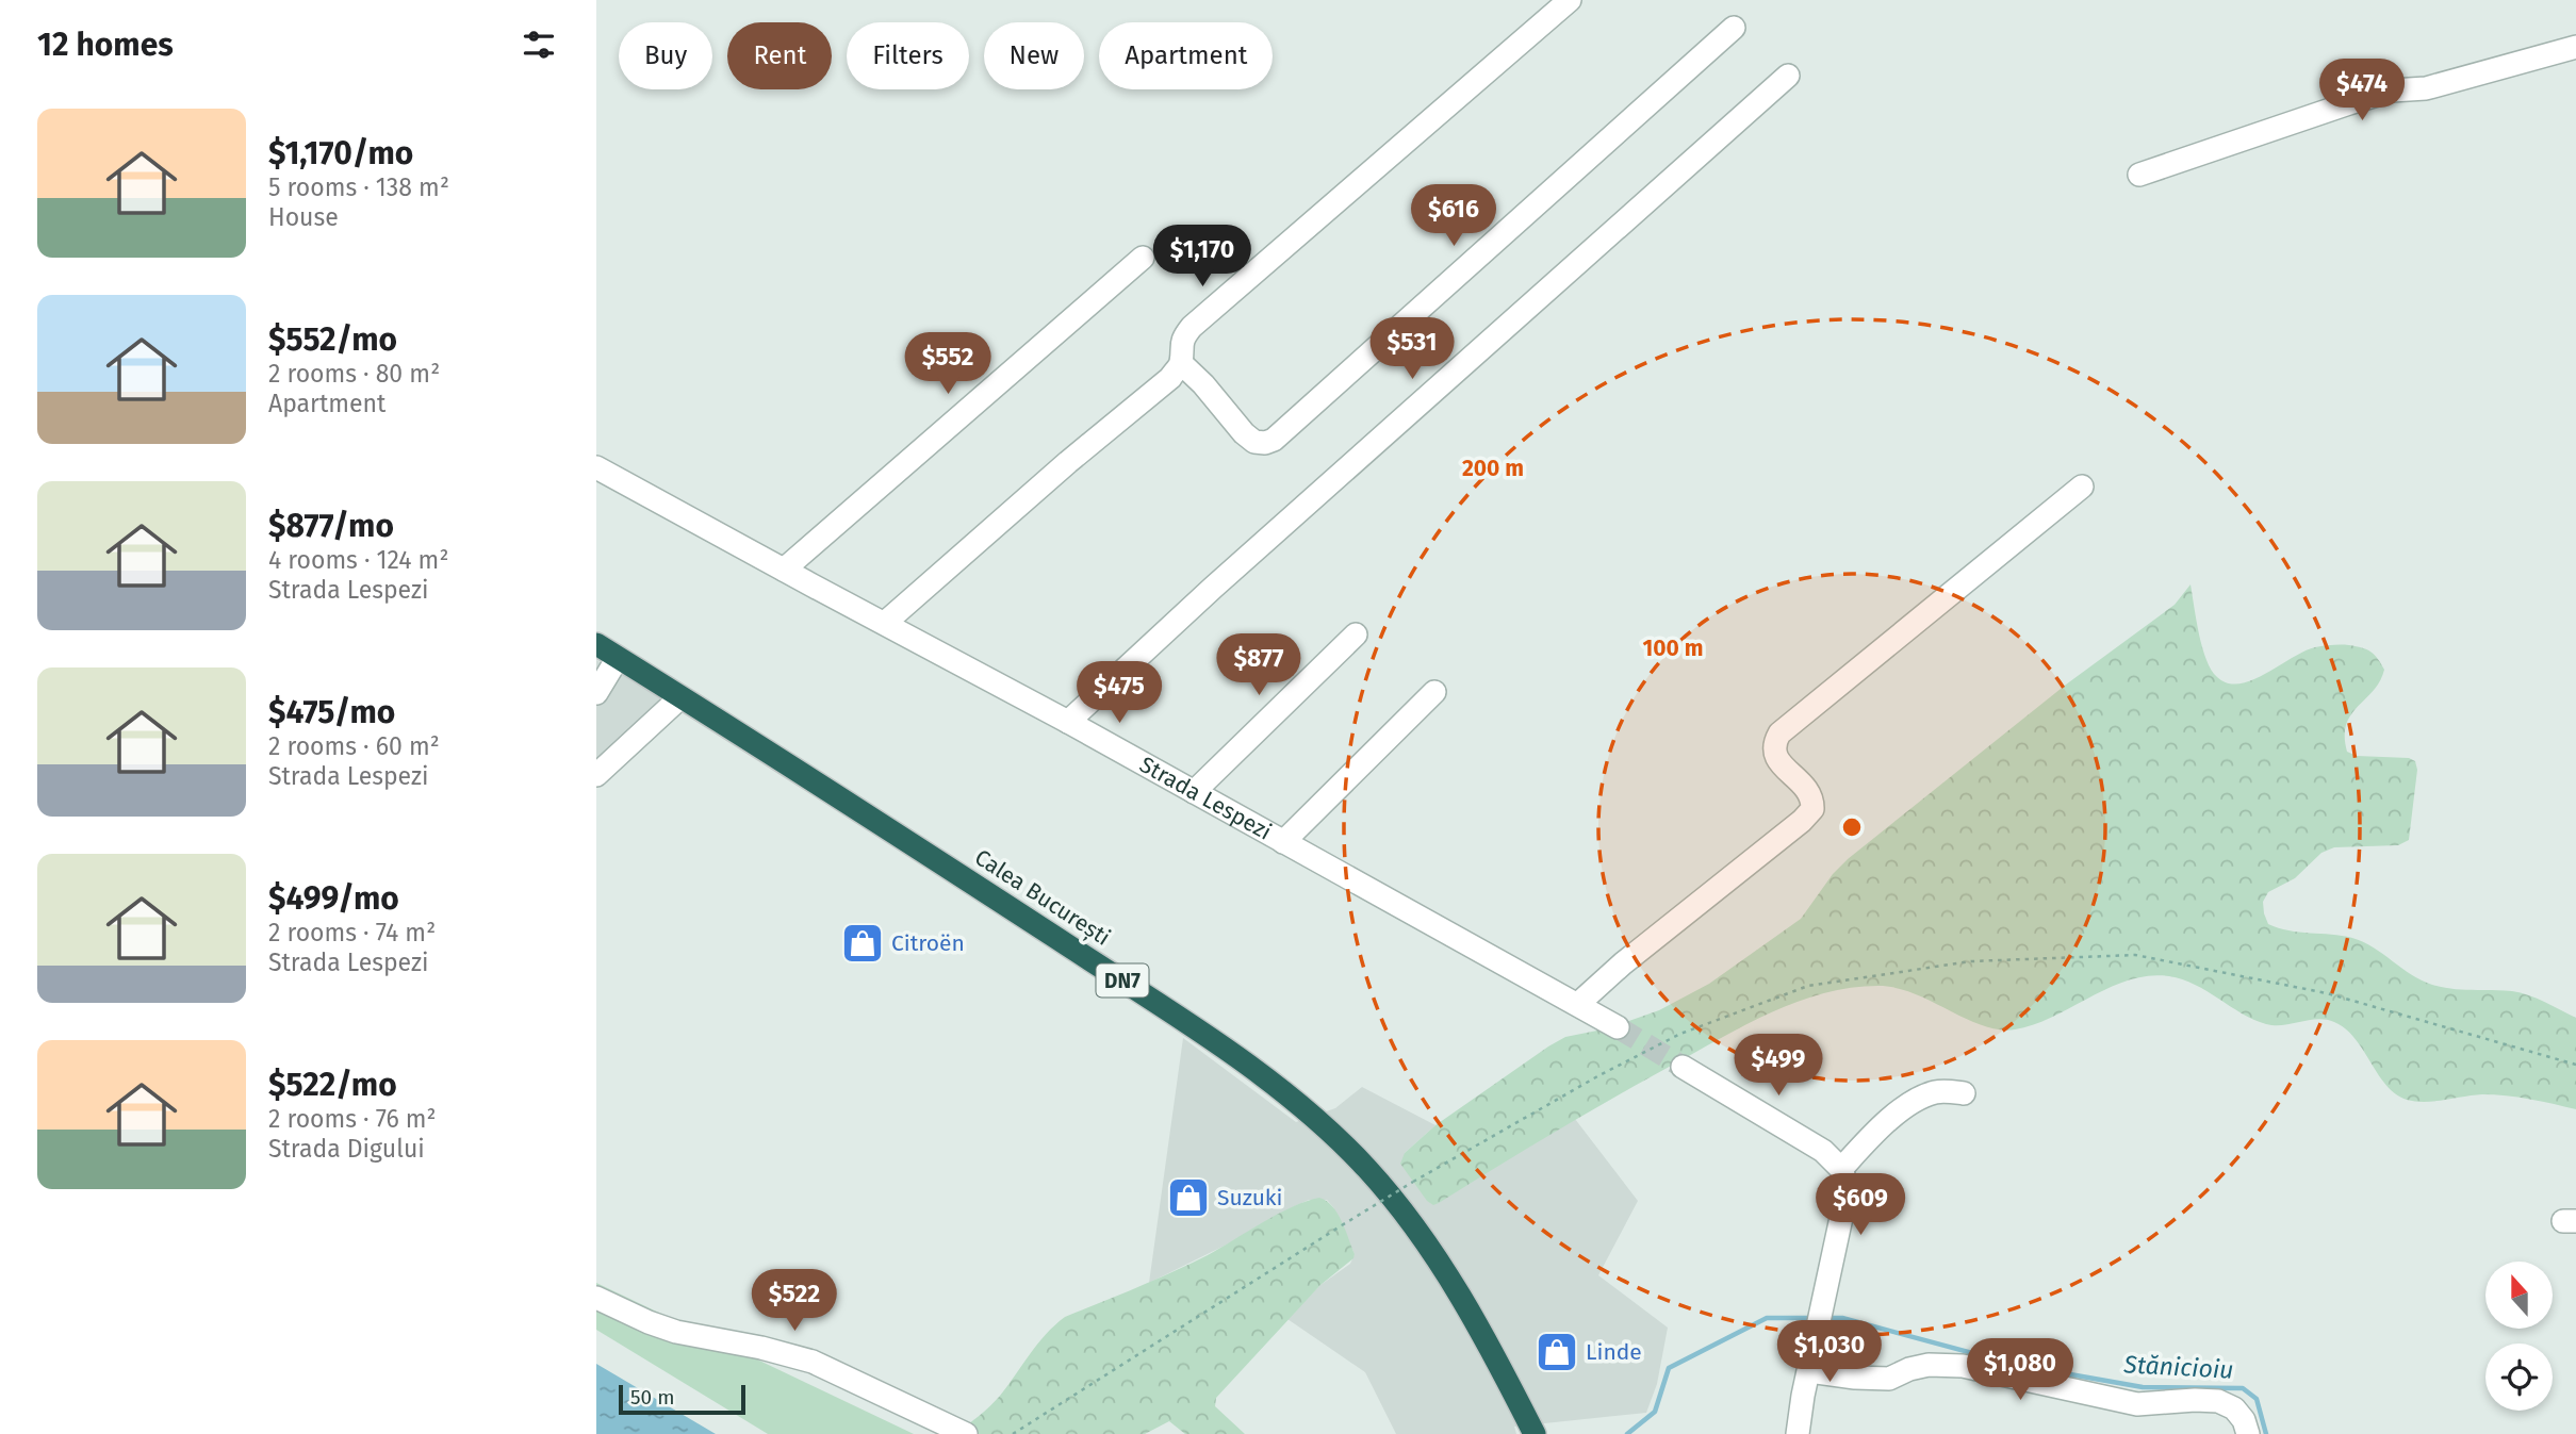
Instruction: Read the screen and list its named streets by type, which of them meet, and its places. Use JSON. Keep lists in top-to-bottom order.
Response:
{
  "streets": {
    "highway": ["Calea București", "DN7"],
    "street": ["Strada Lespezi"]
  },
  "water": ["Stănicioiu"],
  "places": {
    "shop": ["Citroën", "Suzuki", "Linde"]
  },
  "scale_bar": "50 m",
  "north": "top",
  "page": {
    "heading": "12 homes",
    "chip": [
      "Buy",
      "Rent",
      "Filters",
      "New",
      "Apartment"
    ],
    "price": [
      "$474",
      "$616",
      "$1,170",
      "$531",
      "$552",
      "$877",
      "$475",
      "$499",
      "$609",
      "$522",
      "$1,030",
      "$1,080"
    ],
    "list": [
      {
        "name": "$1,170/mo",
        "note": "5 rooms · 138 m² · House"
      },
      {
        "name": "$552/mo",
        "note": "2 rooms · 80 m² · Apartment"
      },
      {
        "name": "$877/mo",
        "note": "4 rooms · 124 m² · Strada Lespezi"
      },
      {
        "name": "$475/mo",
        "note": "2 rooms · 60 m² · Strada Lespezi"
      },
      {
        "name": "$499/mo",
        "note": "2 rooms · 74 m² · Strada Lespezi"
      },
      {
        "name": "$522/mo",
        "note": "2 rooms · 76 m² · Strada Digului"
      }
    ],
    "scale": "50 m"
  },
  "rings": ["200 m", "100 m"]
}
